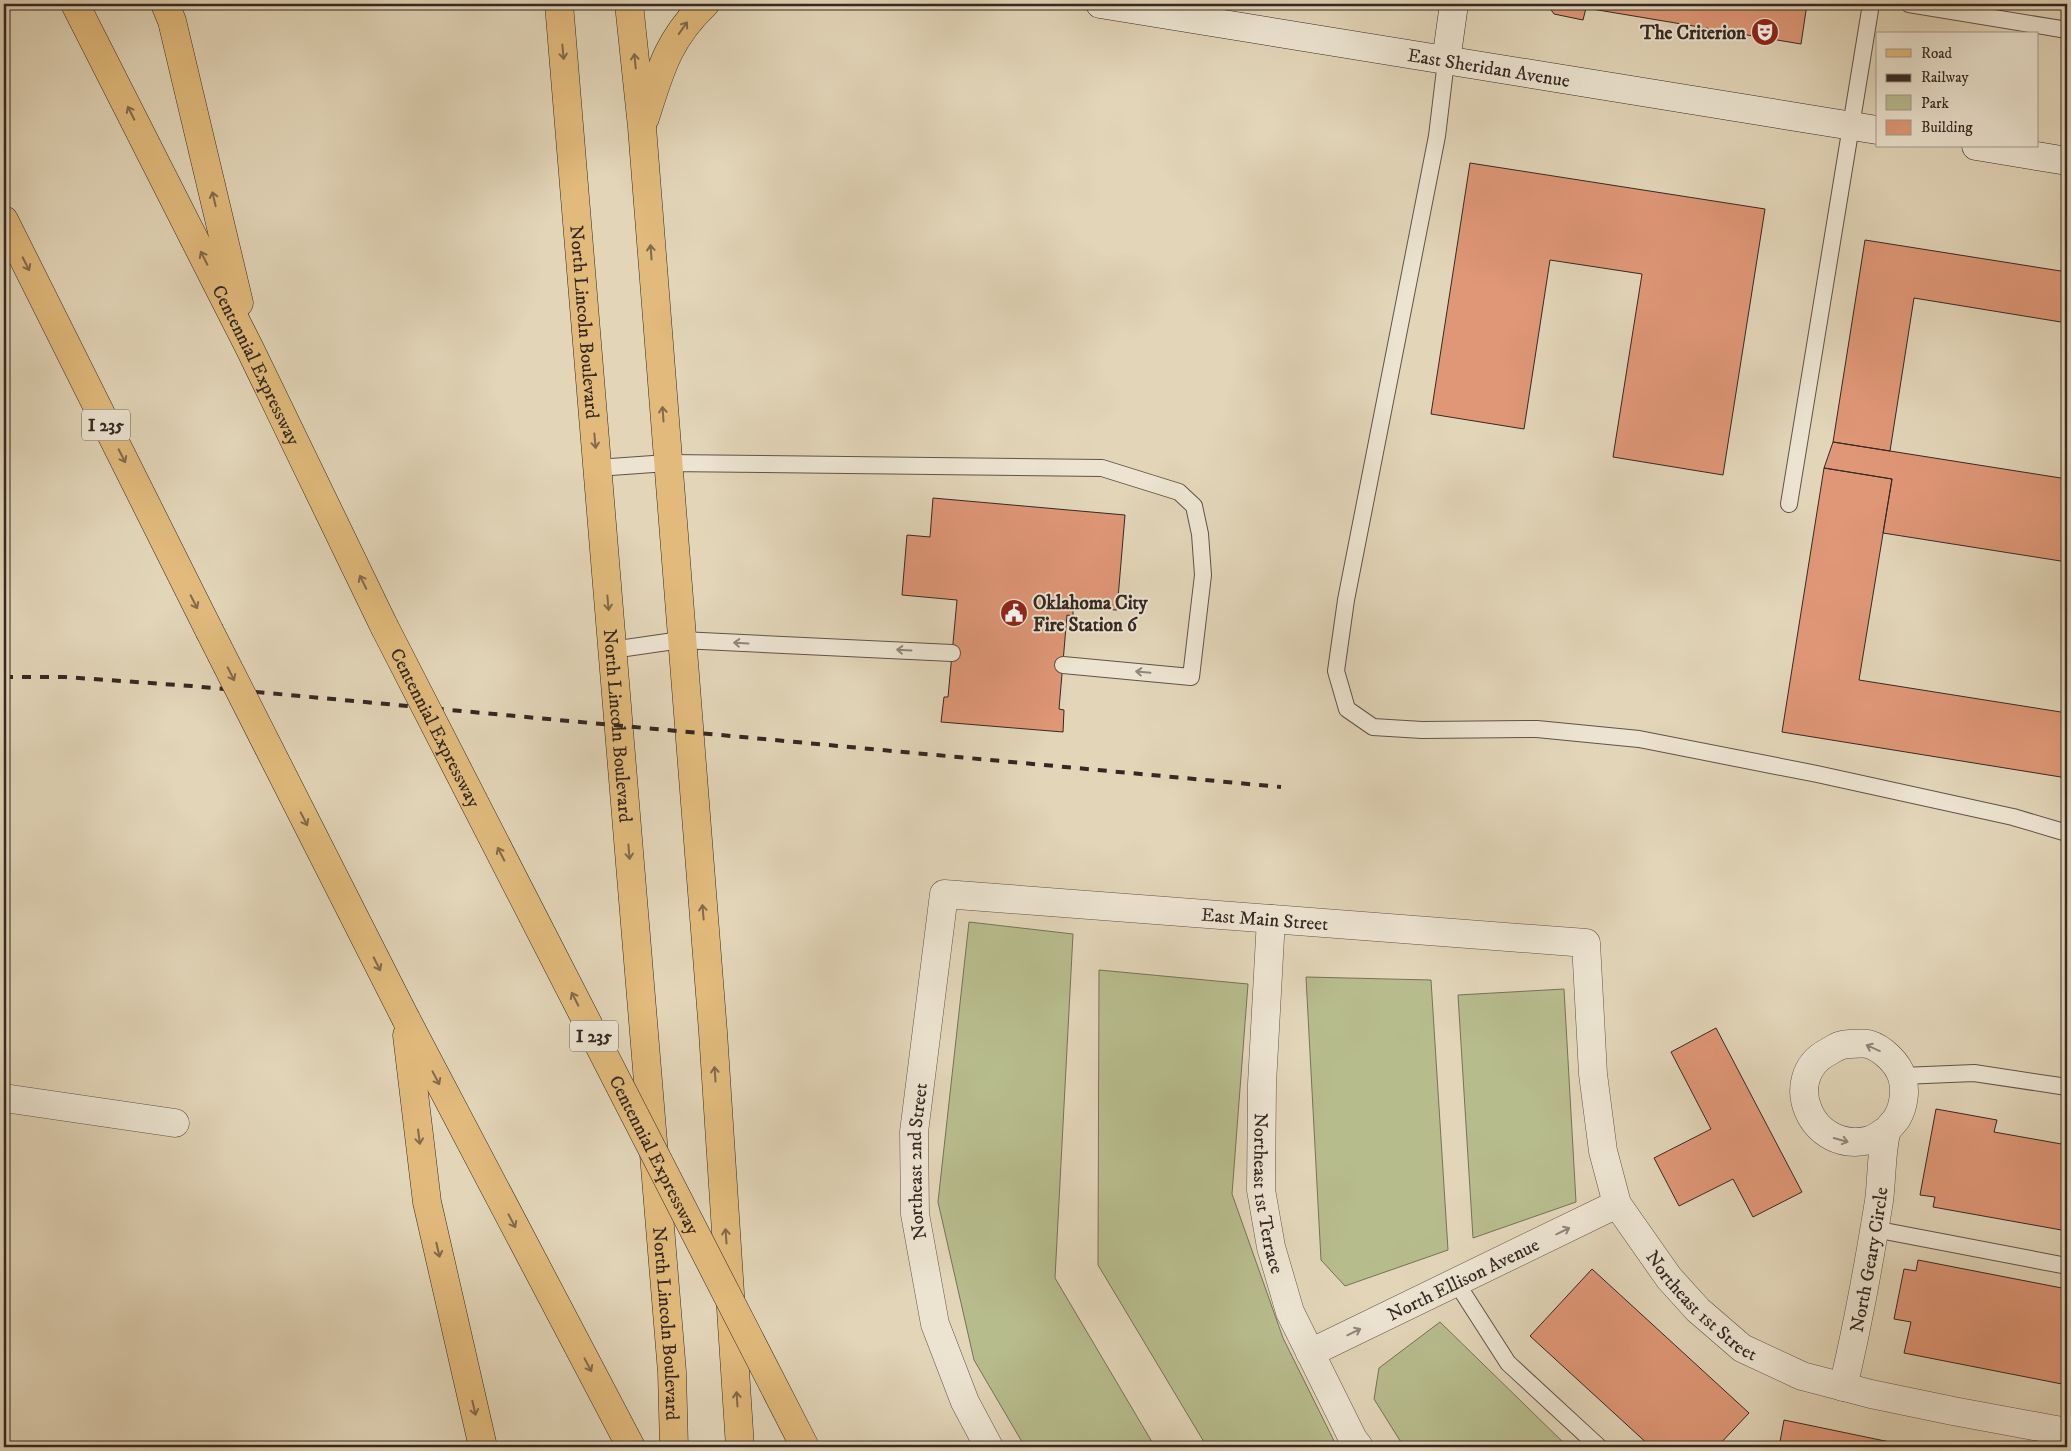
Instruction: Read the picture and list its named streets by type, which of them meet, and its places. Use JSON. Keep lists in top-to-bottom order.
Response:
{
  "streets": {
    "main road": ["North Lincoln Boulevard", "Centennial Expressway", "I 235"],
    "street": [
      "East Sheridan Avenue",
      "East Main Street",
      "Northeast 2nd Street",
      "Northeast 1st Terrace",
      "North Geary Circle",
      "North Ellison Avenue",
      "Northeast 1st Street"
    ]
  },
  "crossings": [
    ["East Main Street", "Northeast 2nd Street"],
    ["East Main Street", "Northeast 1st Terrace"],
    ["East Main Street", "Northeast 1st Street"],
    ["Northeast 1st Terrace", "North Ellison Avenue"],
    ["North Geary Circle", "Northeast 1st Street"],
    ["North Ellison Avenue", "Northeast 1st Street"]
  ],
  "one_way": ["North Ellison Avenue"],
  "places": {
    "theatre": ["The Criterion"],
    "public building": ["Oklahoma City Fire Station 6"]
  },
  "legend": [
    "Road",
    "Railway",
    "Park",
    "Building"
  ]
}
